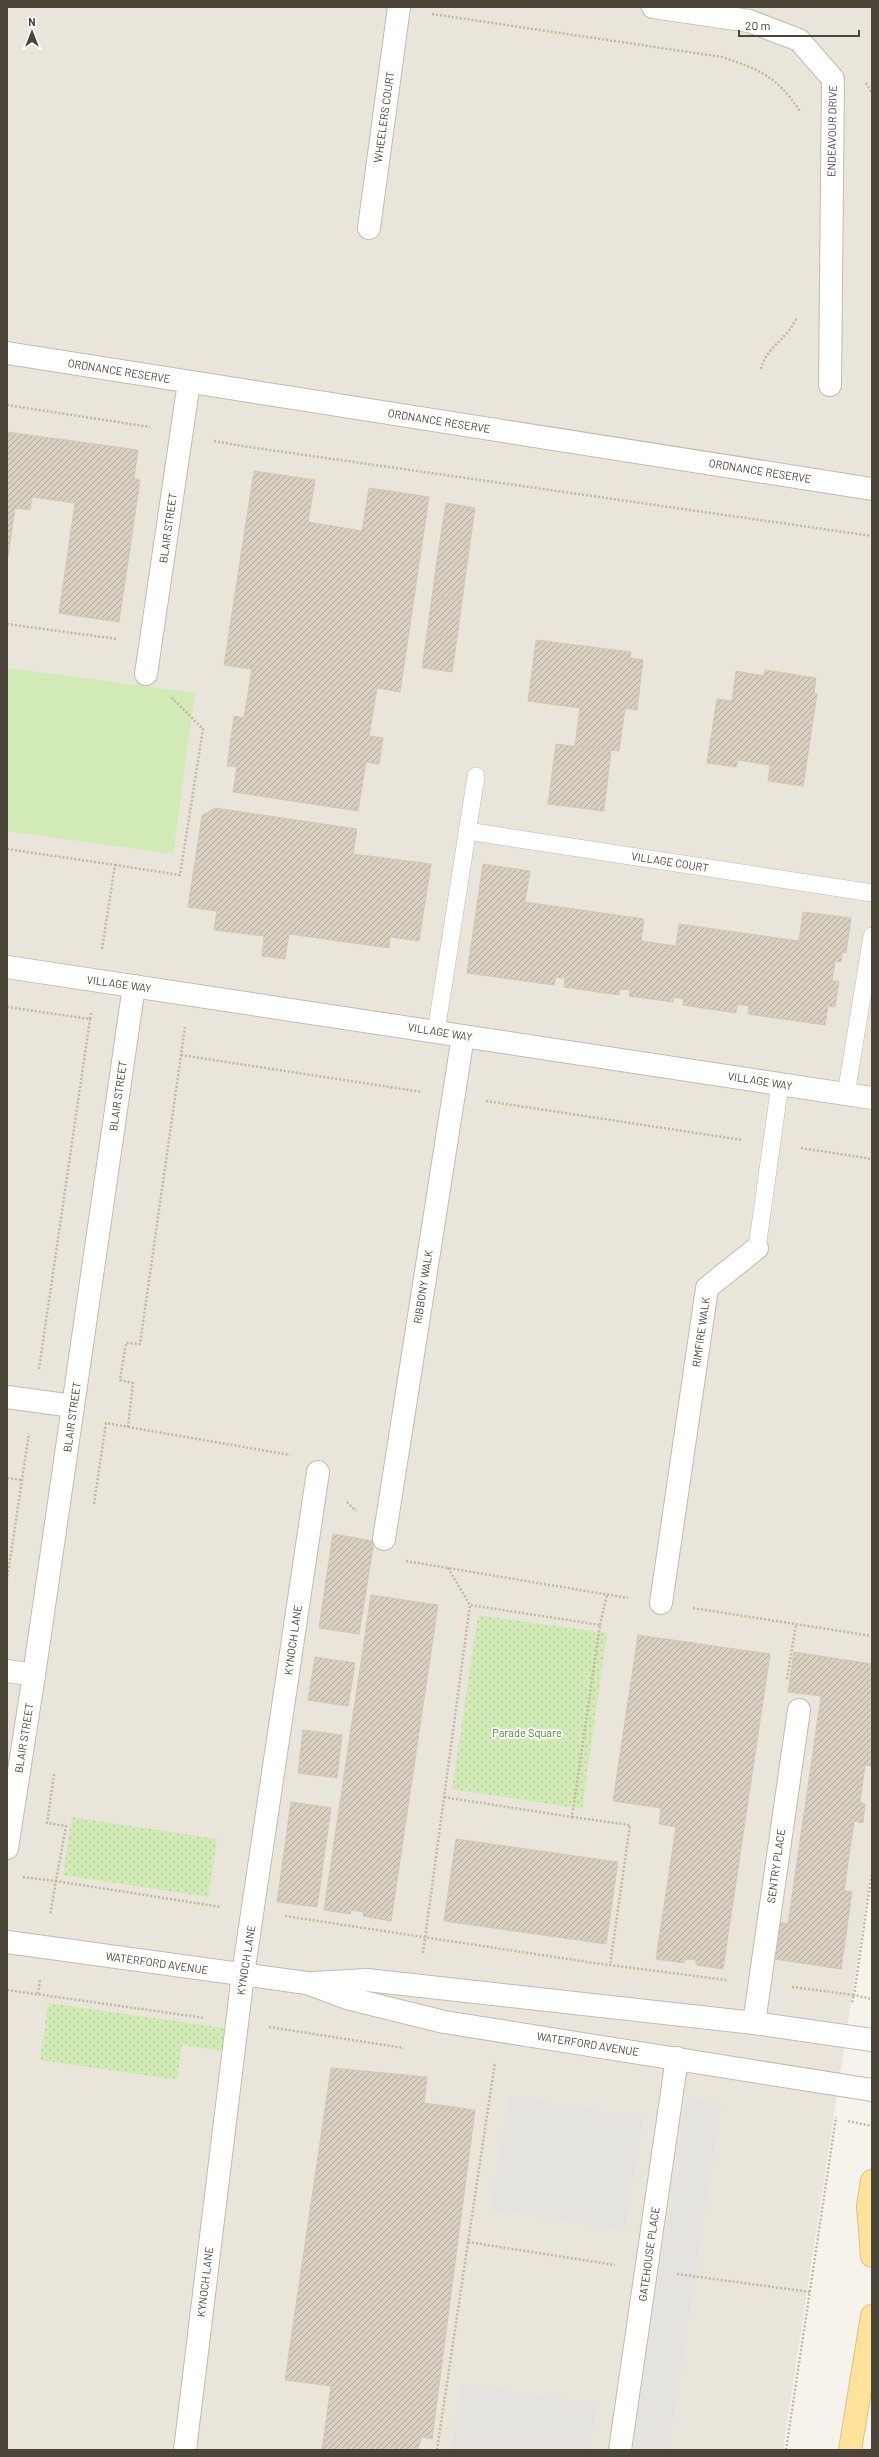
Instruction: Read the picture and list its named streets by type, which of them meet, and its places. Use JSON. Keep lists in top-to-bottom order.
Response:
{
  "streets": {
    "street": [
      "WHEELERS COURT",
      "ENDEAVOUR DRIVE",
      "ORDNANCE RESERVE",
      "BLAIR STREET",
      "VILLAGE WAY",
      "RIBBONY WALK",
      "RIMFIRE WALK",
      "KYNOCH LANE",
      "SENTRY PLACE",
      "WATERFORD AVENUE",
      "GATEHOUSE PLACE"
    ],
    "lane": ["VILLAGE COURT"]
  },
  "crossings": [
    ["ORDNANCE RESERVE", "BLAIR STREET"],
    ["BLAIR STREET", "VILLAGE WAY"],
    ["VILLAGE WAY", "RIBBONY WALK"],
    ["VILLAGE WAY", "RIMFIRE WALK"],
    ["KYNOCH LANE", "WATERFORD AVENUE"],
    ["SENTRY PLACE", "WATERFORD AVENUE"],
    ["WATERFORD AVENUE", "GATEHOUSE PLACE"]
  ],
  "parks": ["Parade Square"],
  "scale_bar": "20 m",
  "north": "top"
}
